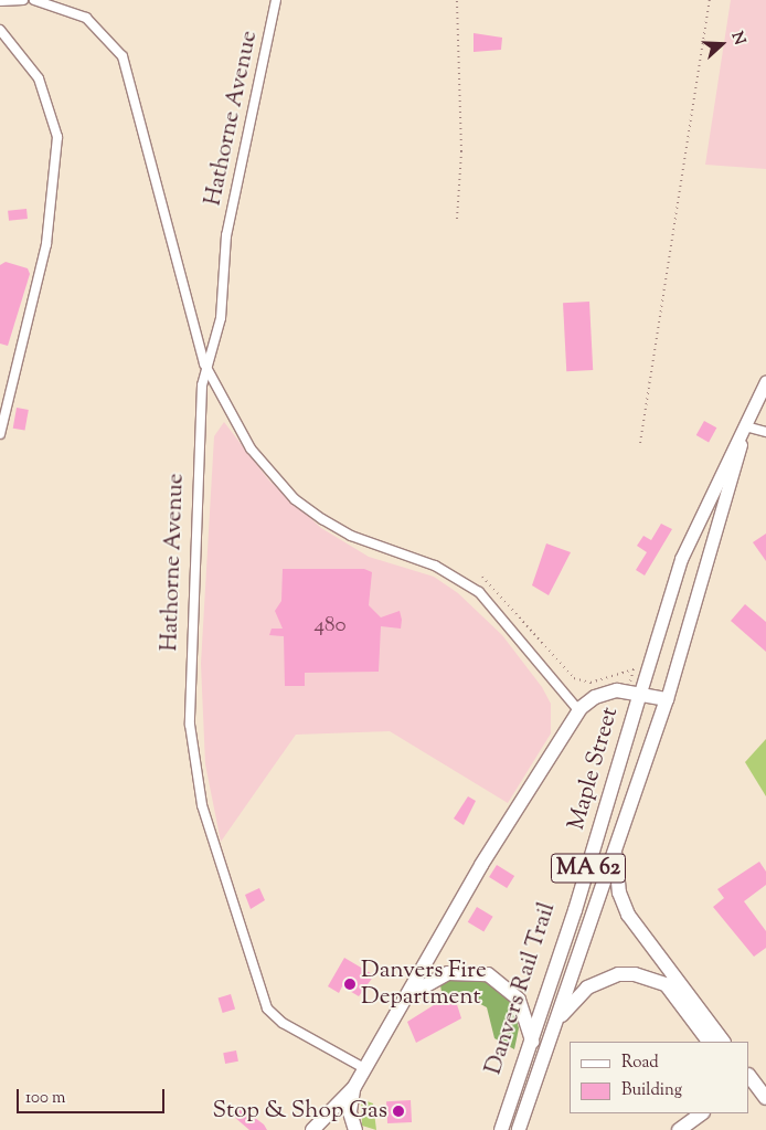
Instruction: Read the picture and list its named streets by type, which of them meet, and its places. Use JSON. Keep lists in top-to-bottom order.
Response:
{
  "streets": {
    "main road": ["Maple Street", "MA 62"],
    "street": ["Hathorne Avenue"]
  },
  "crossings": [
    ["Hathorne Avenue", "Maple Street"]
  ],
  "places": ["Danvers Fire Department", "Stop & Shop Gas"],
  "house_numbers": ["480"],
  "legend": ["Road", "Building"],
  "scale_bar": "100 m",
  "north": "right"
}
